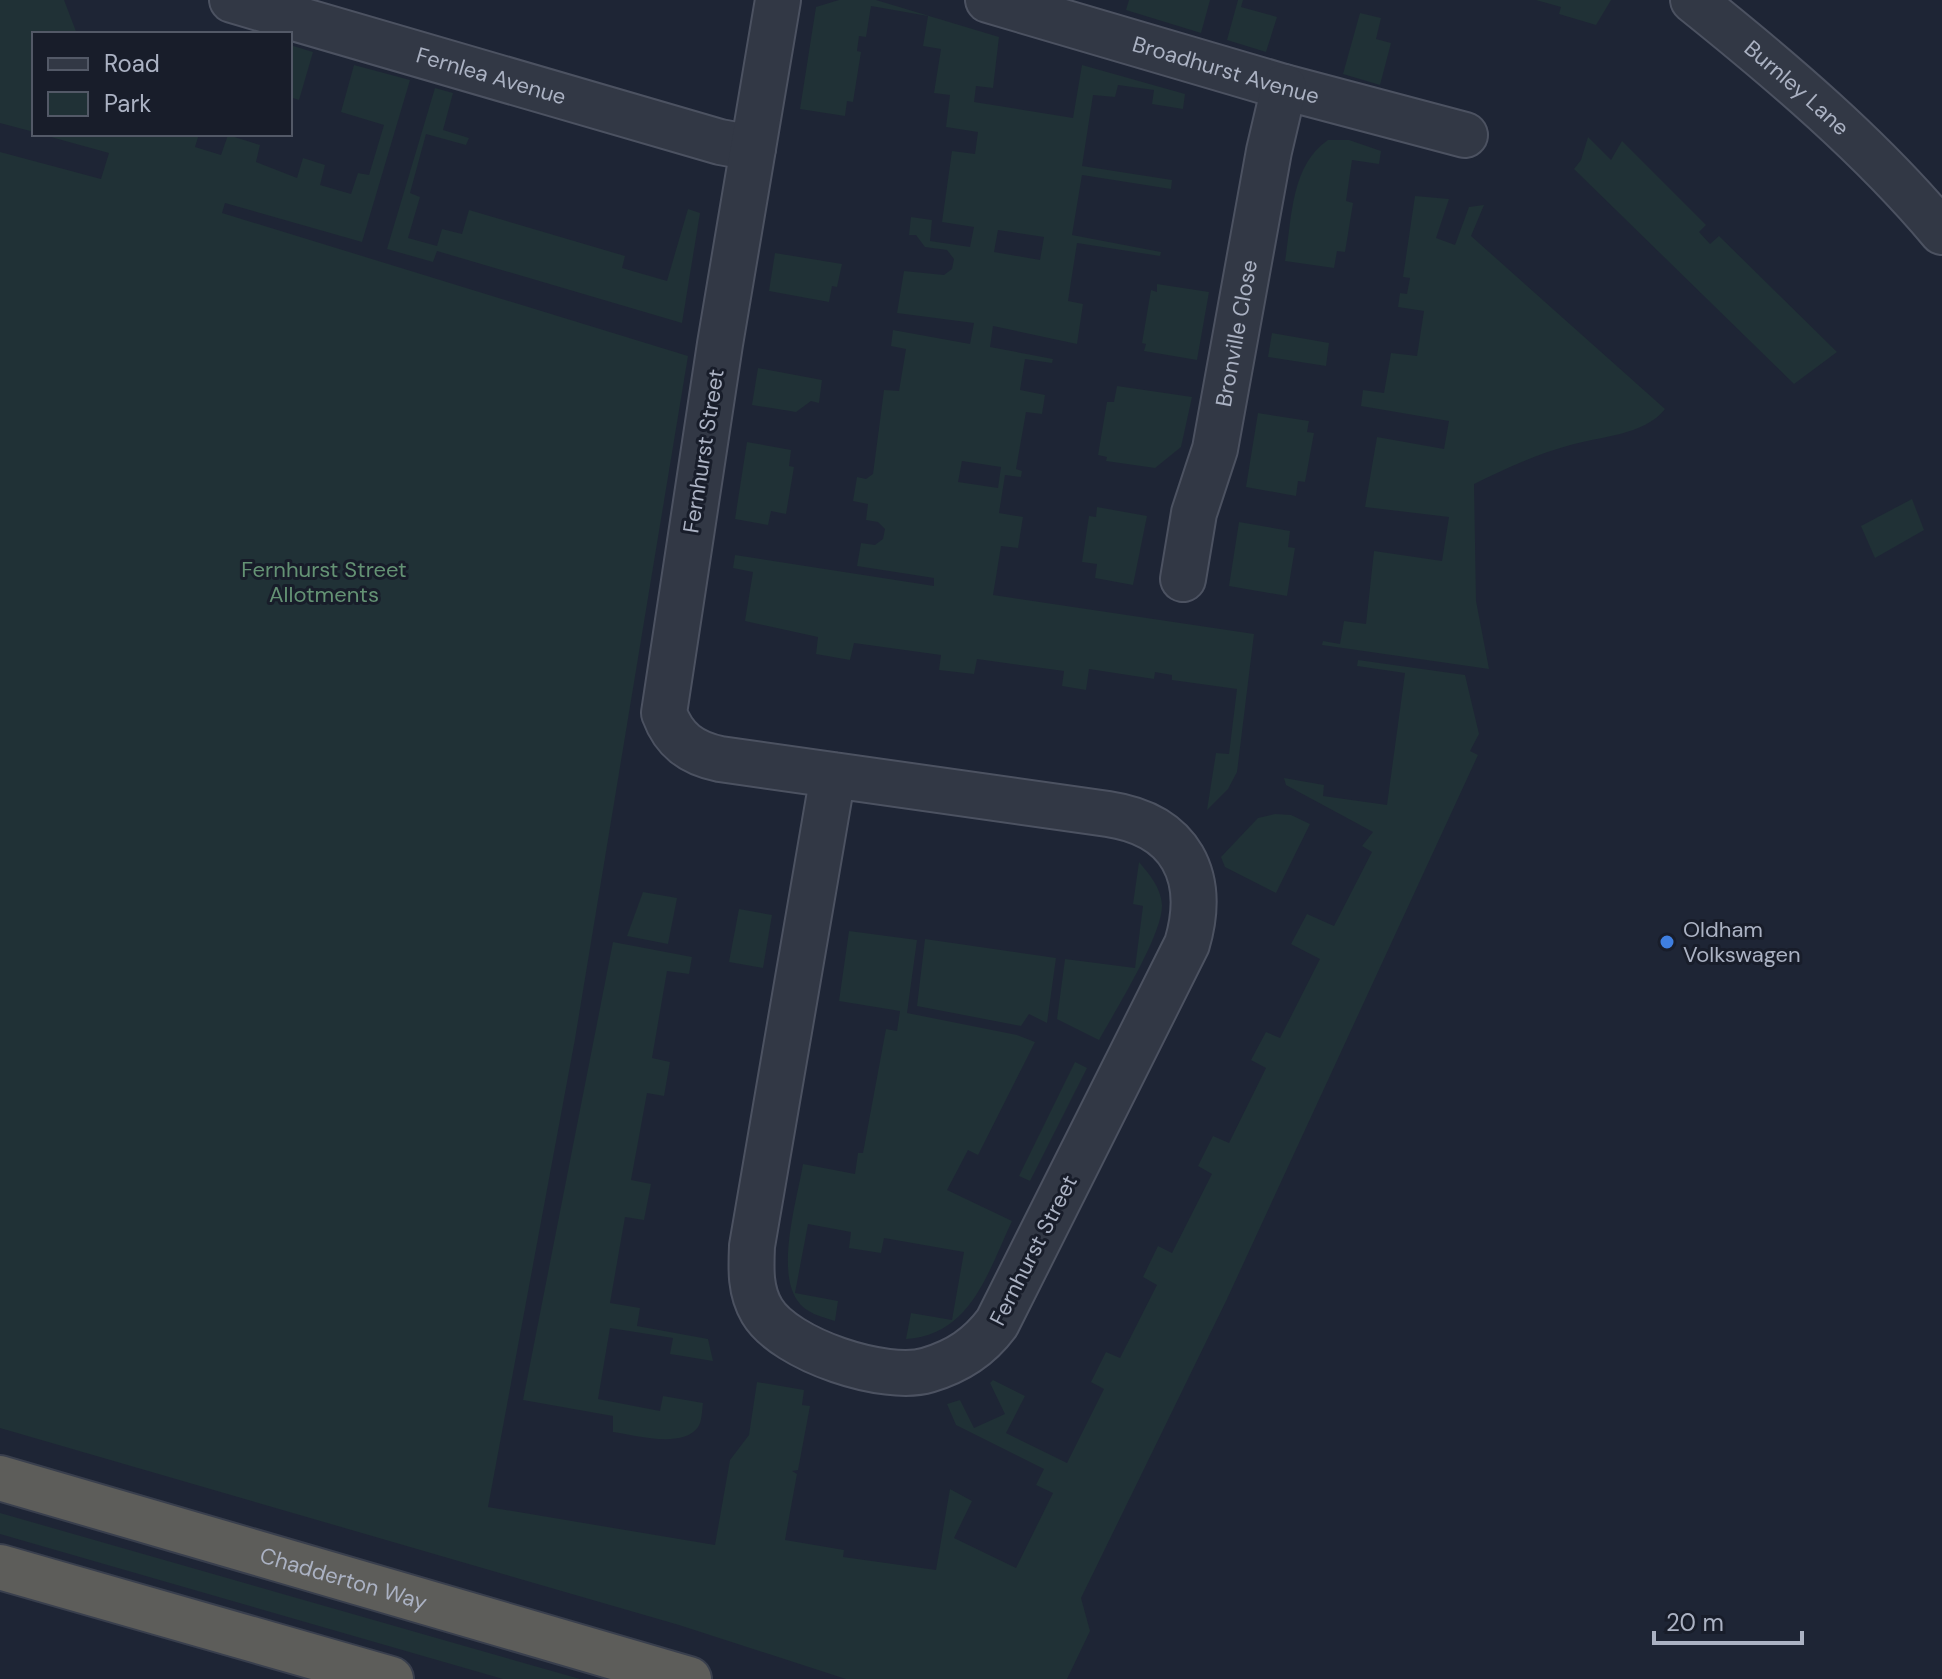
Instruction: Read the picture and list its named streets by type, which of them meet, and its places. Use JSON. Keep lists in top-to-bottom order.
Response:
{
  "streets": {
    "highway": ["Chadderton Way"],
    "street": [
      "Broadhurst Avenue",
      "Fernlea Avenue",
      "Burnley Lane",
      "Bronville Close",
      "Fernhurst Street"
    ]
  },
  "crossings": [
    ["Broadhurst Avenue", "Bronville Close"],
    ["Fernlea Avenue", "Fernhurst Street"]
  ],
  "parks": ["Fernhurst Street Allotments"],
  "places": ["Oldham Volkswagen"],
  "legend": ["Road", "Park"],
  "scale_bar": "20 m"
}
